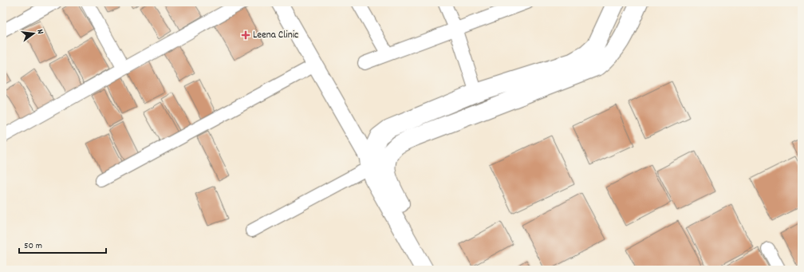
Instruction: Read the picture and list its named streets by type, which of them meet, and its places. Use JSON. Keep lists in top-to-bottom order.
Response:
{
  "places": {
    "health": ["Leena Clinic"]
  },
  "scale_bar": "50 m",
  "north": "right"
}
